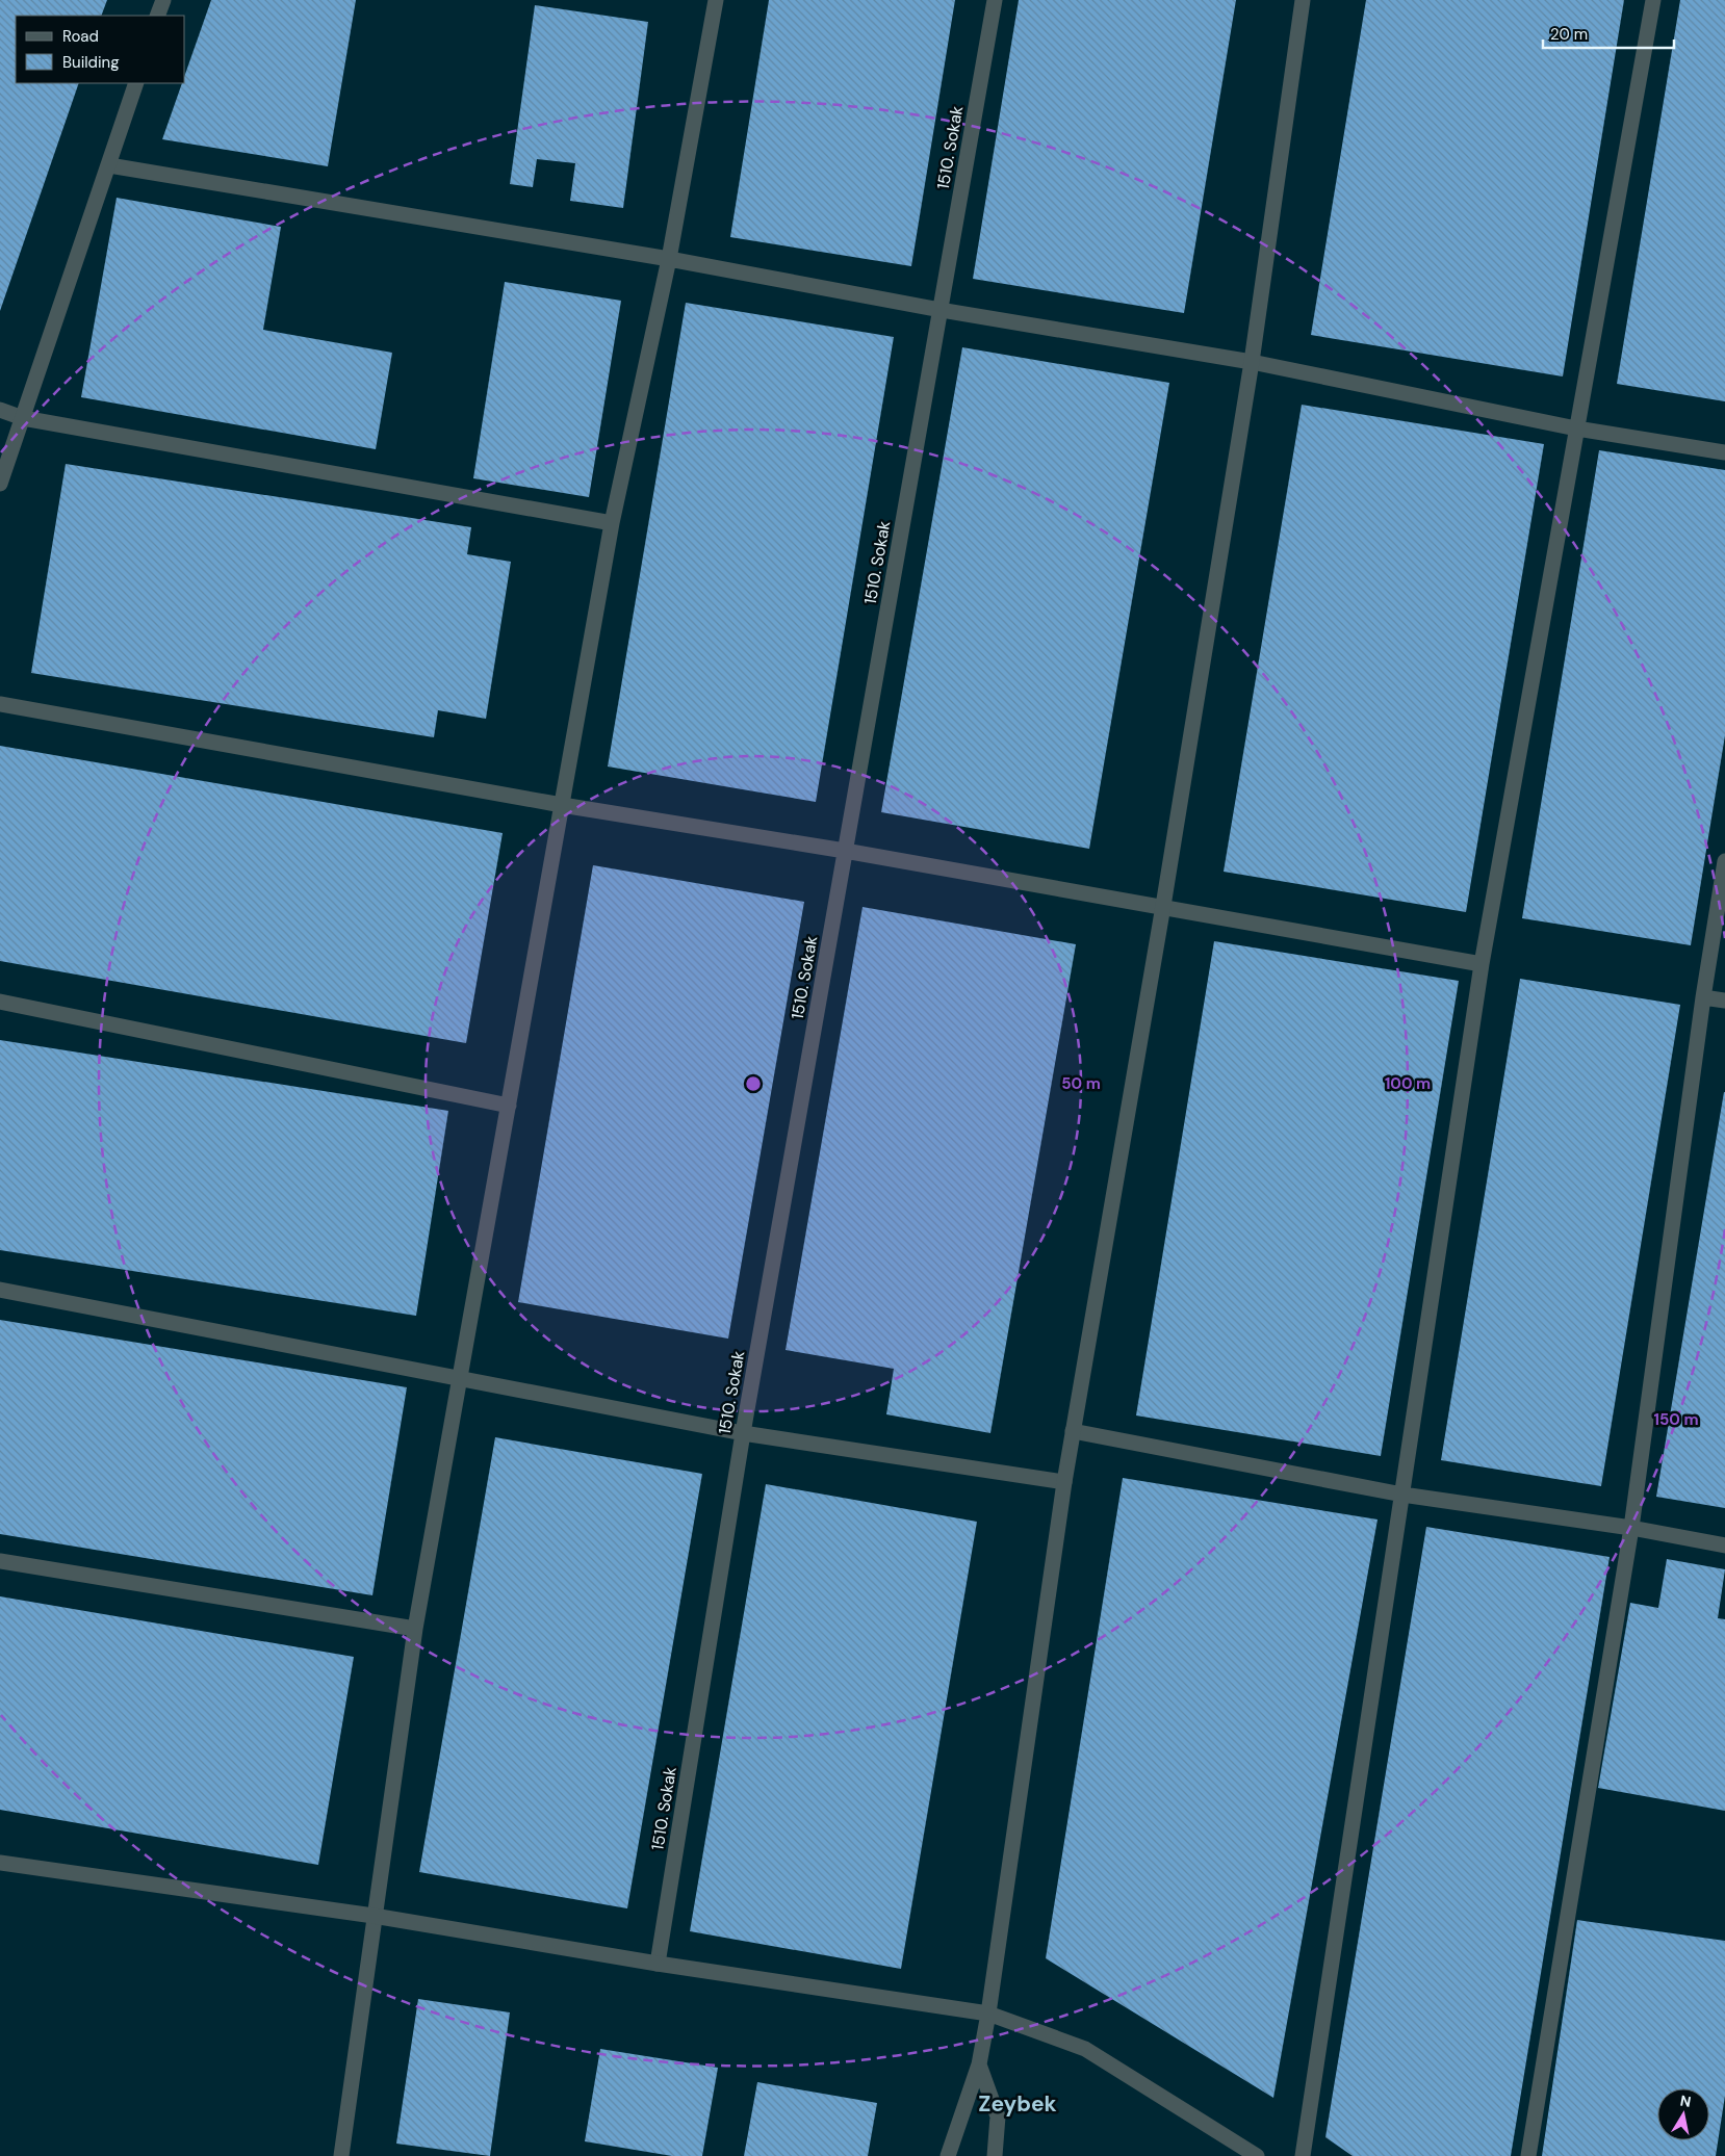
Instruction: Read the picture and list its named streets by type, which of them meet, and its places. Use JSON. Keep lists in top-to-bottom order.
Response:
{
  "streets": {
    "street": ["1510. Sokak"]
  },
  "districts": ["Zeybek"],
  "legend": ["Road", "Building"],
  "scale_bar": "20 m",
  "north": "top",
  "rings": ["50 m", "100 m", "150 m"]
}
